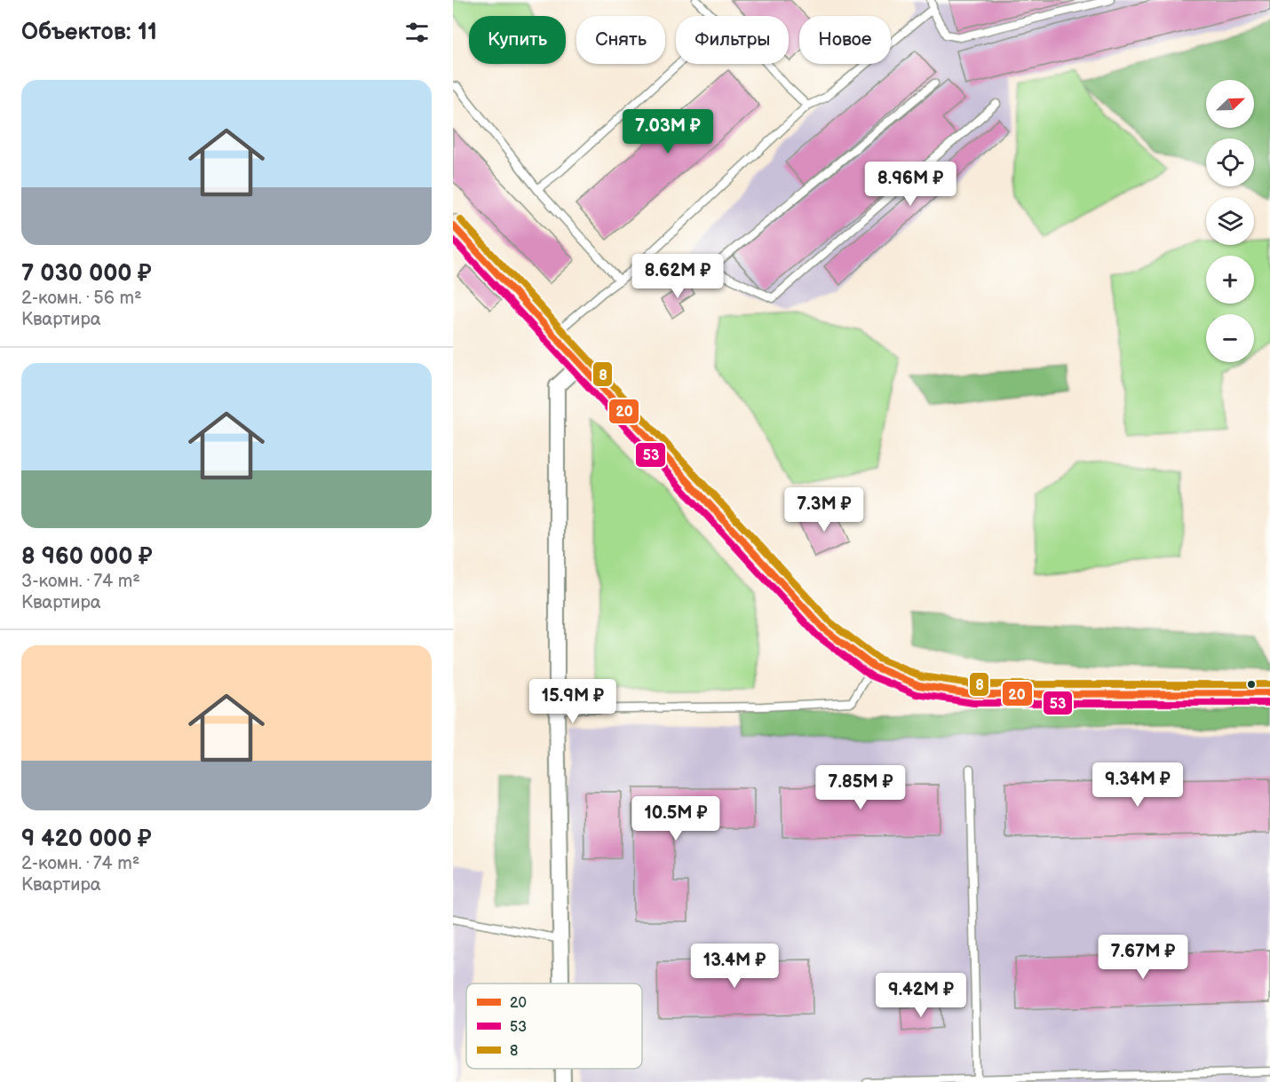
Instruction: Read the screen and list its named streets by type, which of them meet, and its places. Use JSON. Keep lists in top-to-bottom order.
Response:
{
  "lines": ["transit line 8", "transit line 20", "transit line 53"],
  "legend": ["20", "53", "8"],
  "north": "top right",
  "page": {
    "heading": "Объектов: 11",
    "chip": [
      "Купить",
      "Снять",
      "Фильтры",
      "Новое"
    ],
    "list": [
      {
        "name": "7 030 000 ₽",
        "note": "2-комн. · 56 m² · Квартира"
      },
      {
        "name": "8 960 000 ₽",
        "note": "3-комн. · 74 m² · Квартира"
      },
      {
        "name": "9 420 000 ₽",
        "note": "2-комн. · 74 m² · Квартира"
      }
    ],
    "map_buttons": ["+", "−"],
    "price": [
      "7.03M ₽",
      "8.96M ₽",
      "8.62M ₽",
      "7.3M ₽",
      "15.9M ₽",
      "9.34M ₽",
      "7.85M ₽",
      "10.5M ₽",
      "7.67M ₽",
      "13.4M ₽",
      "9.42M ₽"
    ]
  }
}
